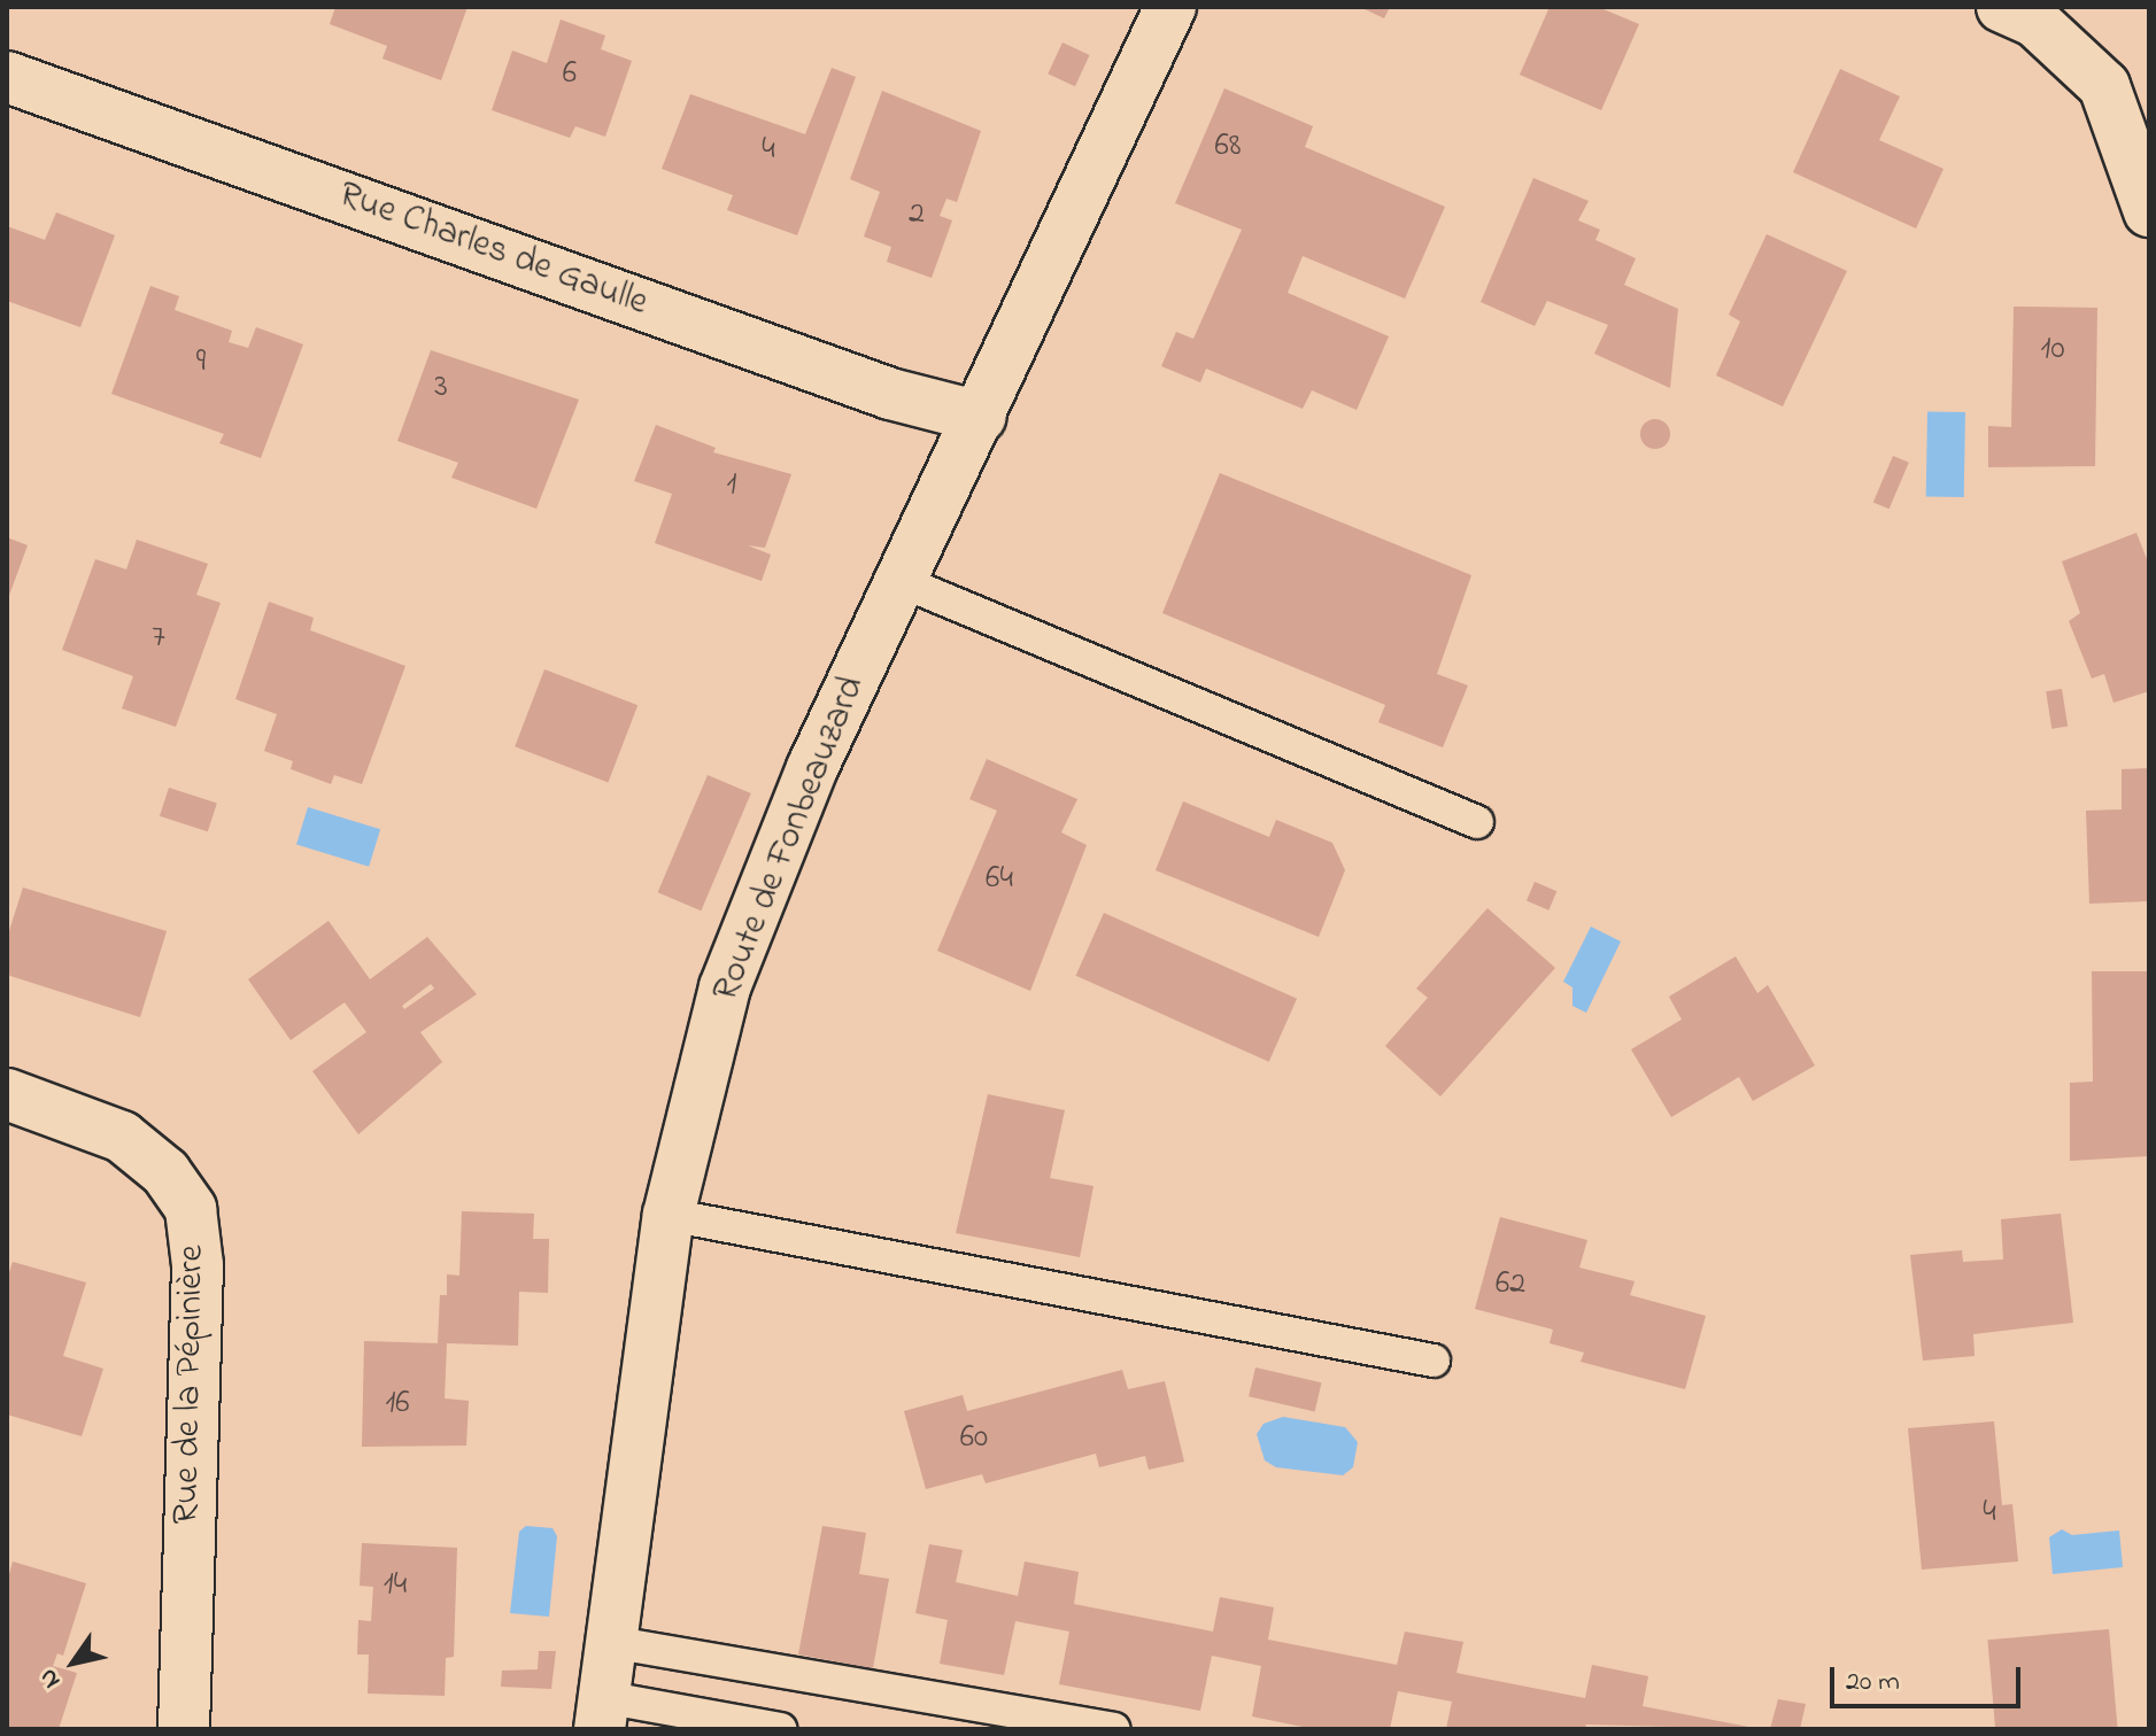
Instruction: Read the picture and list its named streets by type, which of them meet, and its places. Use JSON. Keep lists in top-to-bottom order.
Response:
{
  "streets": {
    "street": ["Rue Charles de Gaulle", "Route de Fonbeauzard", "Rue de la Pépinière"]
  },
  "crossings": [
    ["Rue Charles de Gaulle", "Route de Fonbeauzard"]
  ],
  "house_numbers": [
    "6",
    "68",
    "4",
    "2",
    "10",
    "9",
    "3",
    "1",
    "7",
    "64",
    "62",
    "16",
    "60",
    "4",
    "14"
  ],
  "scale_bar": "20 m",
  "north": "bottom left"
}
